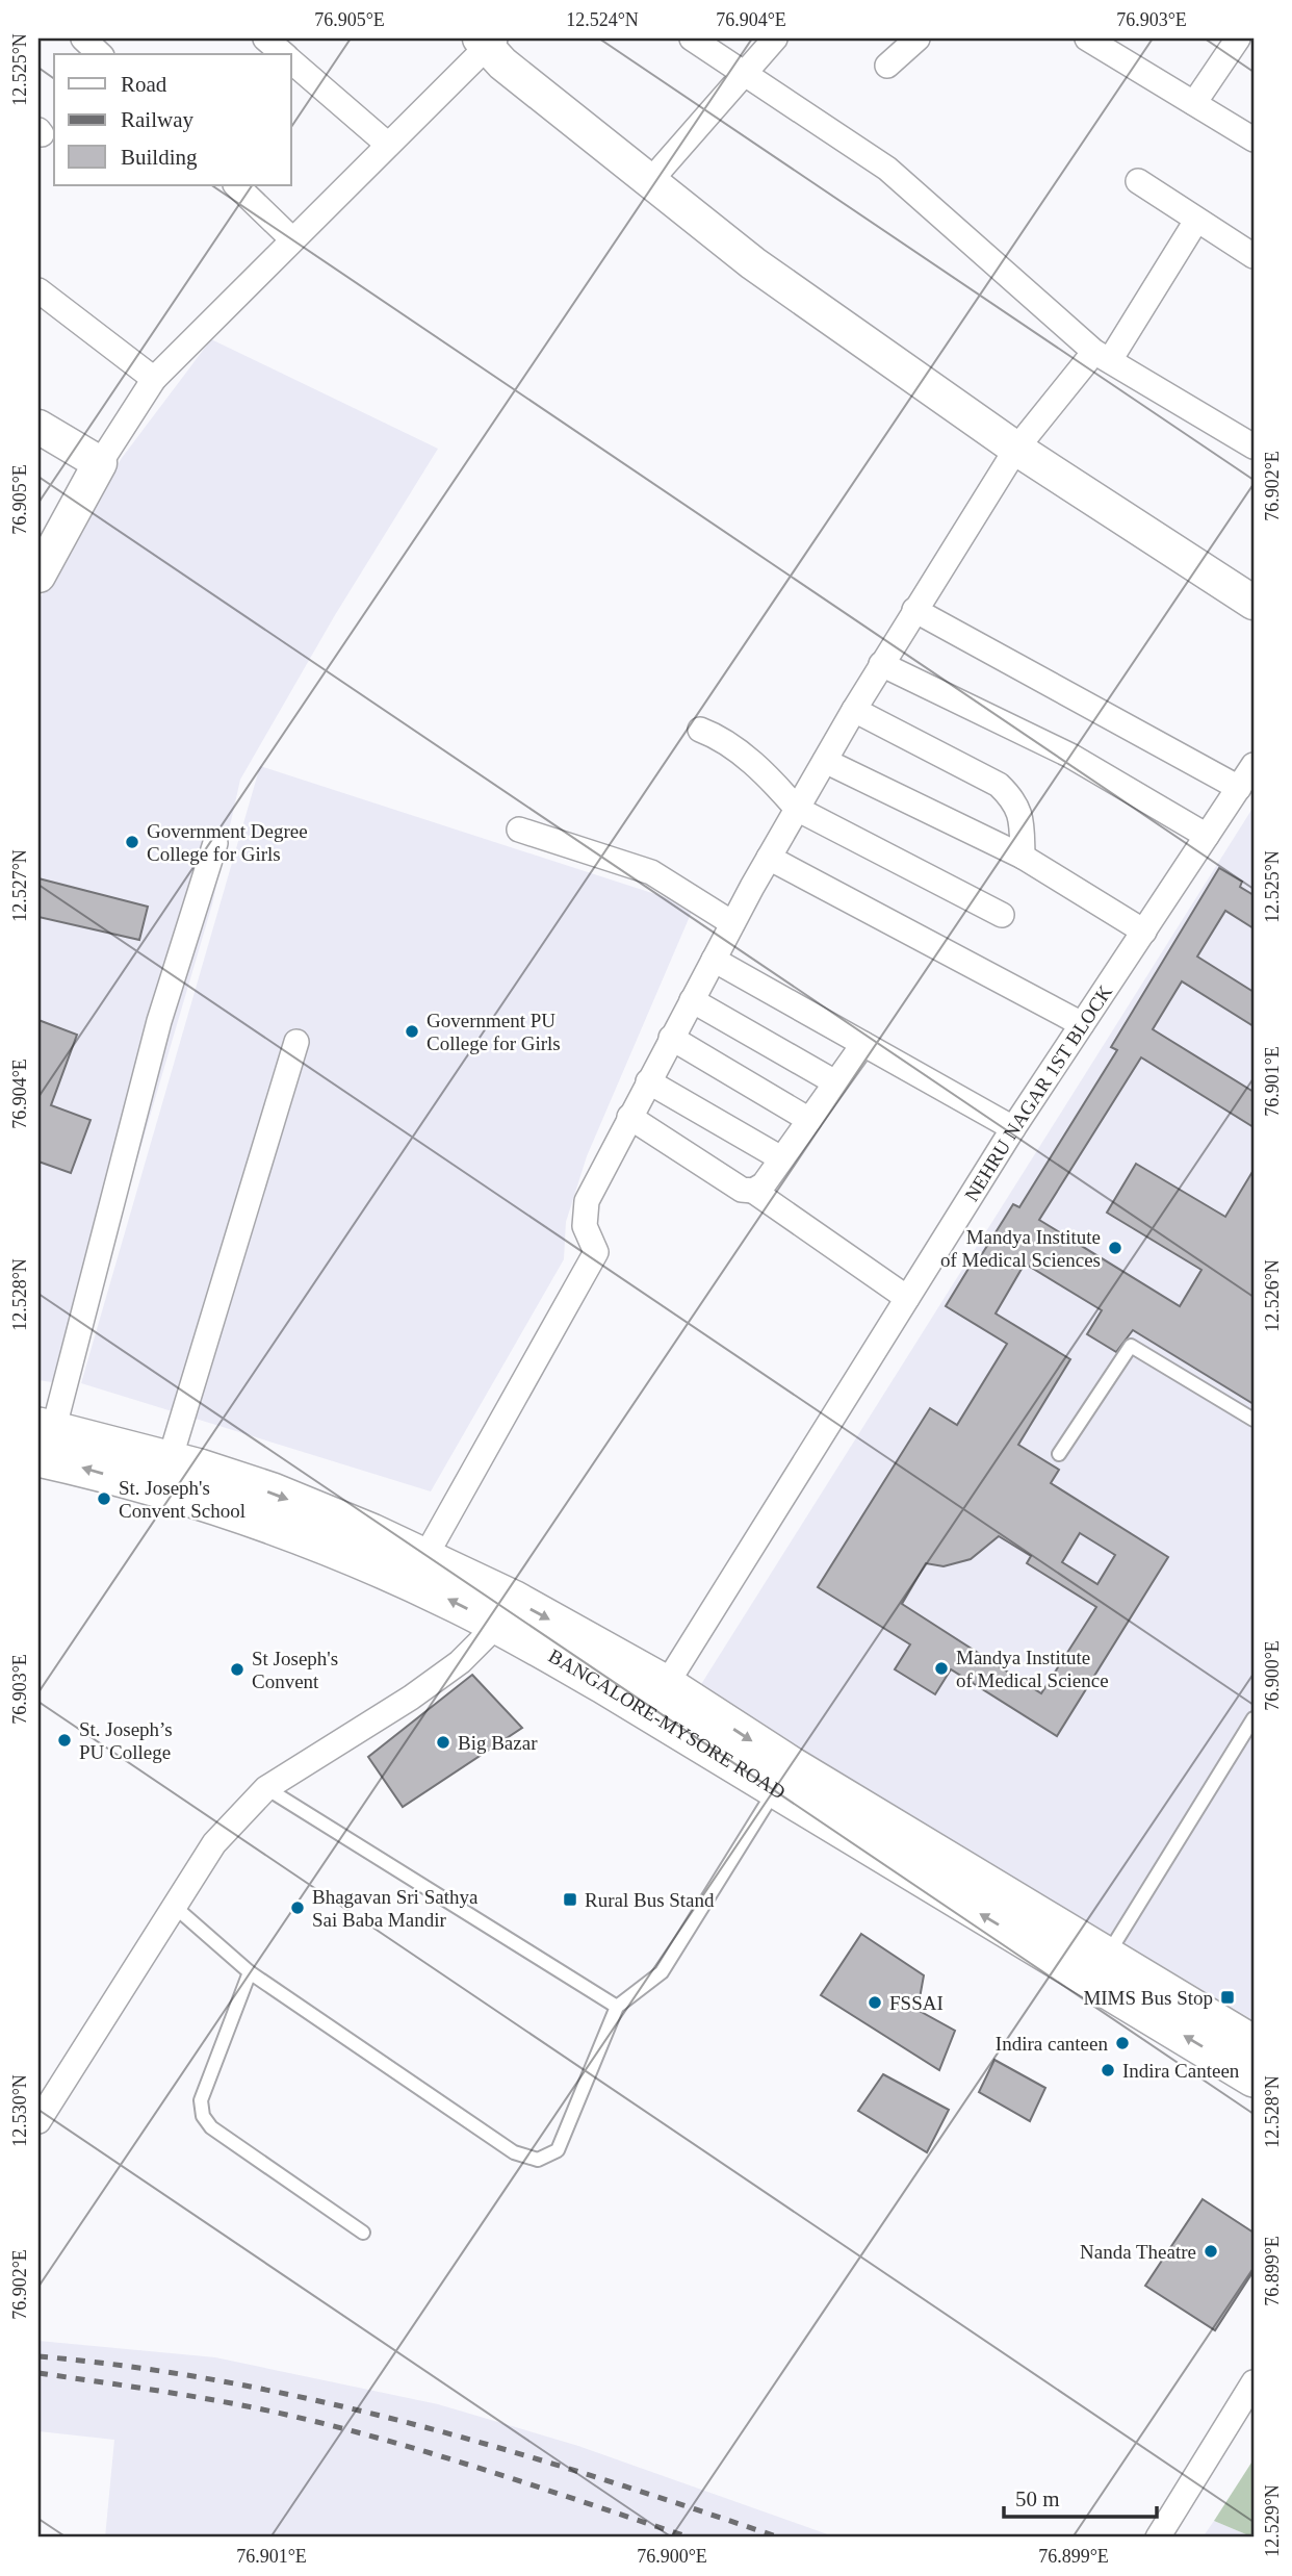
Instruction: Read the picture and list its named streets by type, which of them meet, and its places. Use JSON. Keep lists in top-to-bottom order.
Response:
{
  "streets": {
    "main road": ["BANGALORE-MYSORE ROAD"],
    "street": ["NEHRU NAGAR 1ST BLOCK"]
  },
  "crossings": [
    ["NEHRU NAGAR 1ST BLOCK", "BANGALORE-MYSORE ROAD"]
  ],
  "places": {
    "other": [
      "Government Degree College for Girls",
      "Government PU College for Girls",
      "Mandya Institute of Medical Sciences",
      "St. Joseph's Convent School",
      "Mandya Institute of Medical Science",
      "St Joseph's Convent",
      "St. Joseph’s PU College",
      "Big Bazar",
      "Bhagavan Sri Sathya Sai Baba Mandir",
      "FSSAI",
      "Indira canteen",
      "Indira Canteen",
      "Nanda Theatre"
    ],
    "transit": ["Rural Bus Stand", "MIMS Bus Stop"]
  },
  "legend": ["Road", "Railway", "Building"],
  "scale_bar": "50 m",
  "coordinates": [
    "76.905°E",
    "12.524°N",
    "76.904°E",
    "76.903°E",
    "12.525°N",
    "76.902°E",
    "12.527°N",
    "76.901°E",
    "12.528°N",
    "12.526°N",
    "76.900°E",
    "12.530°N",
    "76.899°E",
    "12.529°N"
  ]
}
